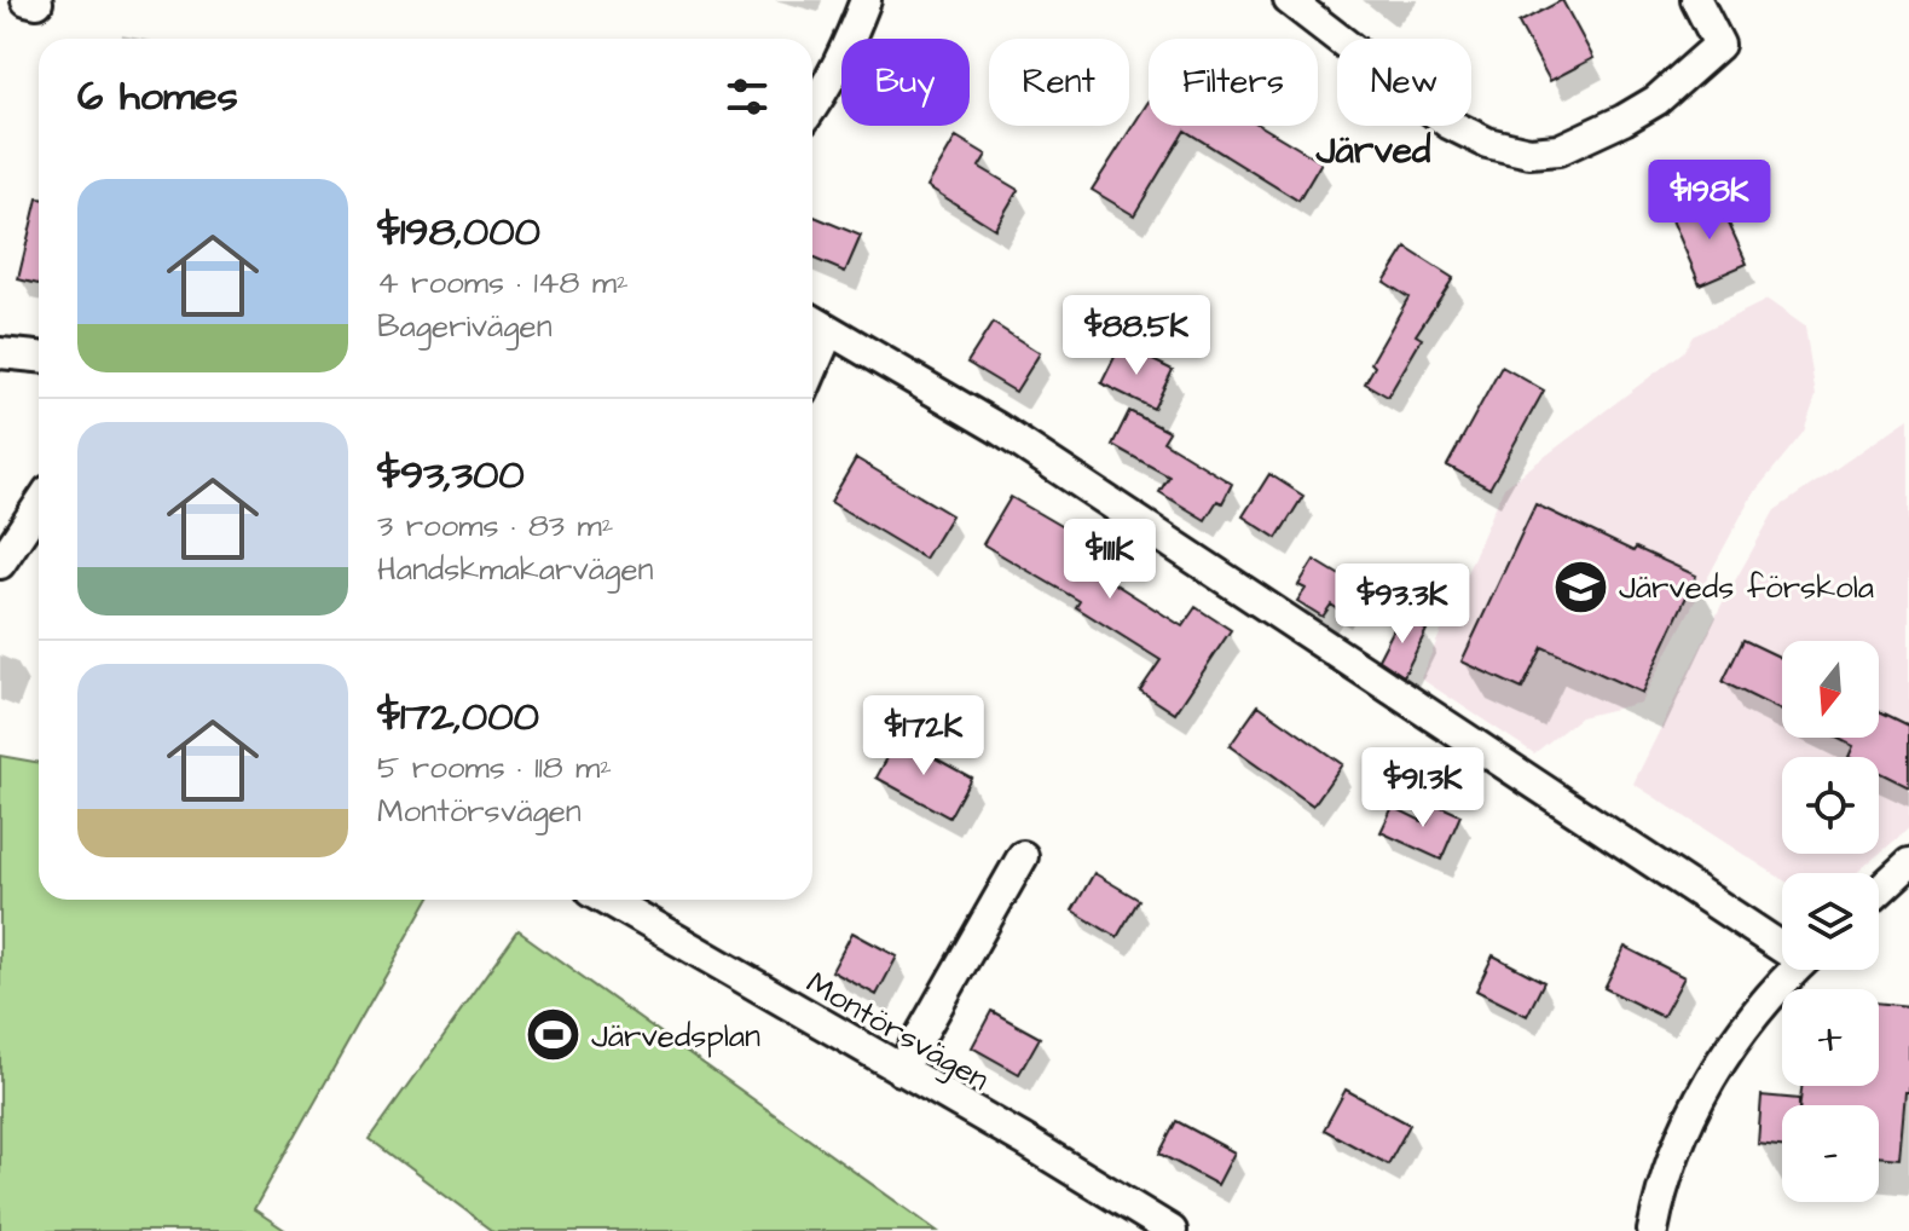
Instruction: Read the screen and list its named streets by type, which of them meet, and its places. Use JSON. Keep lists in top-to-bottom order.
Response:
{
  "streets": {
    "street": ["Montörsvägen"]
  },
  "districts": ["Järved"],
  "places": {
    "school or university": ["Järveds förskola"],
    "sports": ["Järvedsplan"]
  },
  "north": "bottom",
  "page": {
    "chip": [
      "Buy",
      "Rent",
      "Filters",
      "New"
    ],
    "heading": "6 homes",
    "list": [
      {
        "name": "$198,000",
        "note": "4 rooms · 148 m² · Bagerivägen"
      },
      {
        "name": "$93,300",
        "note": "3 rooms · 83 m² · Handskmakarvägen"
      },
      {
        "name": "$172,000",
        "note": "5 rooms · 118 m² · Montörsvägen"
      }
    ],
    "price": [
      "$198K",
      "$88.5K",
      "$111K",
      "$93.3K",
      "$172K",
      "$91.3K"
    ],
    "map_buttons": ["+", "−"]
  }
}
